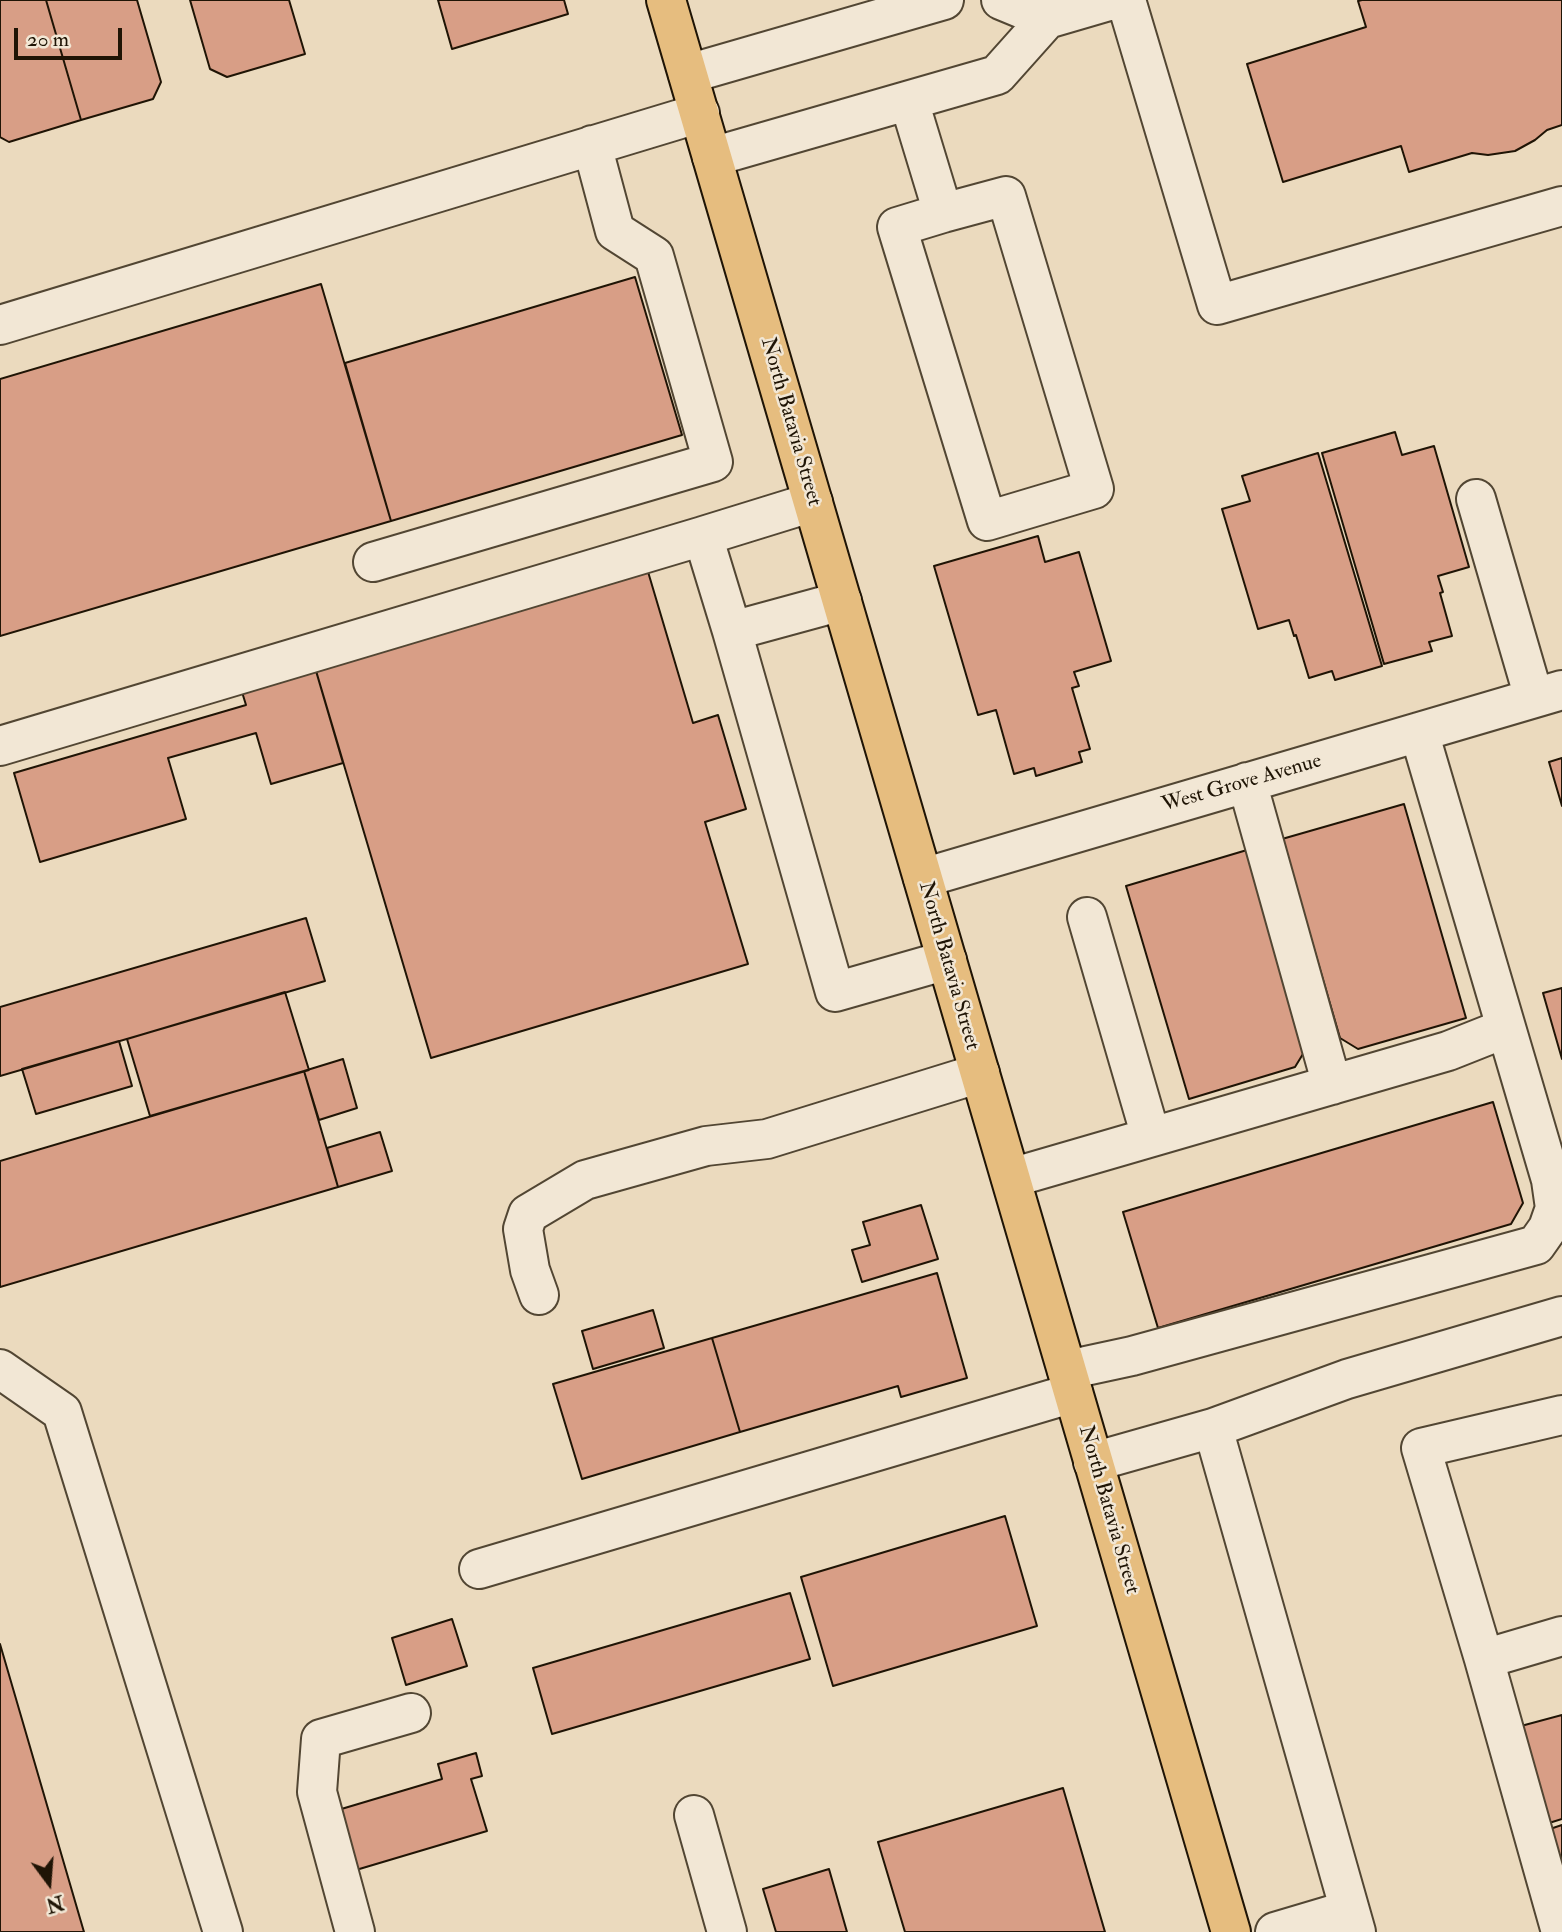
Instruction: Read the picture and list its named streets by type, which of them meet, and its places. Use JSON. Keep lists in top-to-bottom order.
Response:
{
  "streets": {
    "main road": ["North Batavia Street"],
    "street": ["West Grove Avenue"]
  },
  "crossings": [
    ["North Batavia Street", "West Grove Avenue"]
  ],
  "scale_bar": "20 m",
  "north": "bottom"
}
